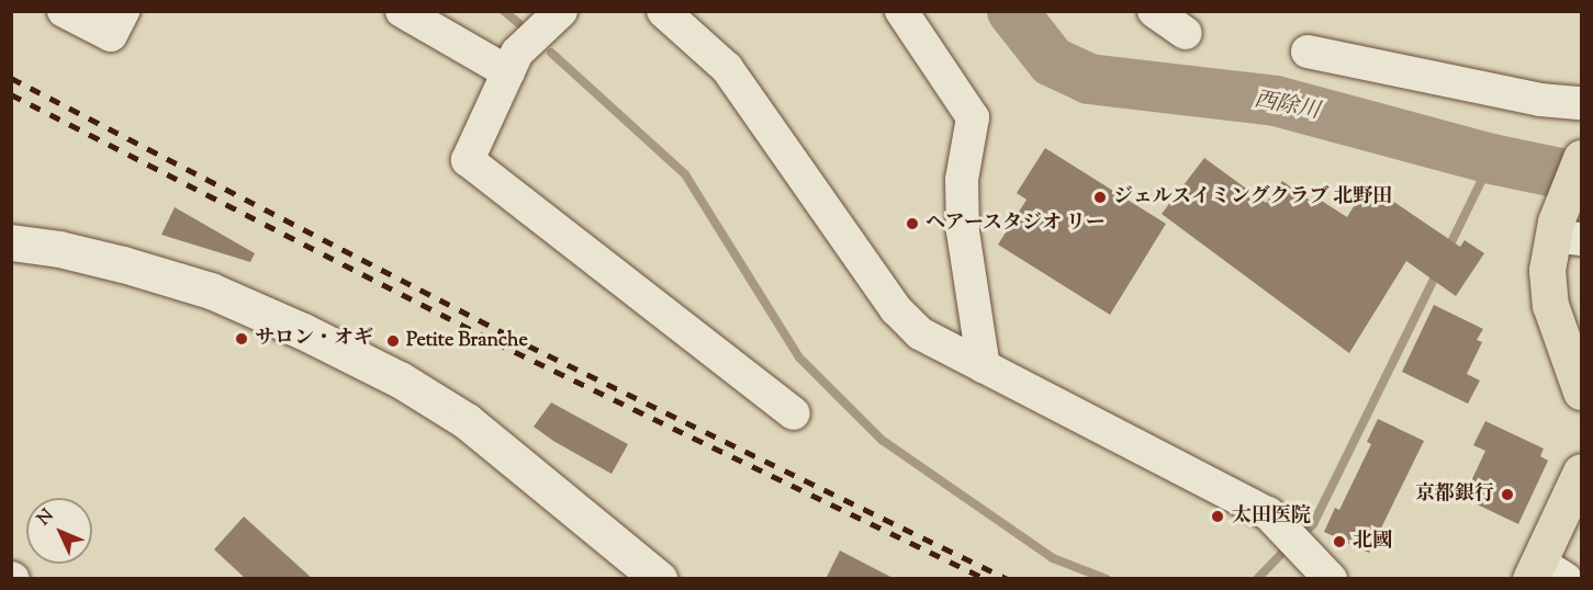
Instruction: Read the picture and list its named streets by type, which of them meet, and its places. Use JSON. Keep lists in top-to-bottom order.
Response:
{
  "water": ["西除川"],
  "places": [
    "ジェルスイミングクラブ 北野田",
    "ヘアースタジオ リー",
    "サロン・オギ",
    "Petite Branche",
    "京都銀行",
    "太田医院",
    "北國"
  ],
  "north": "top left"
}
